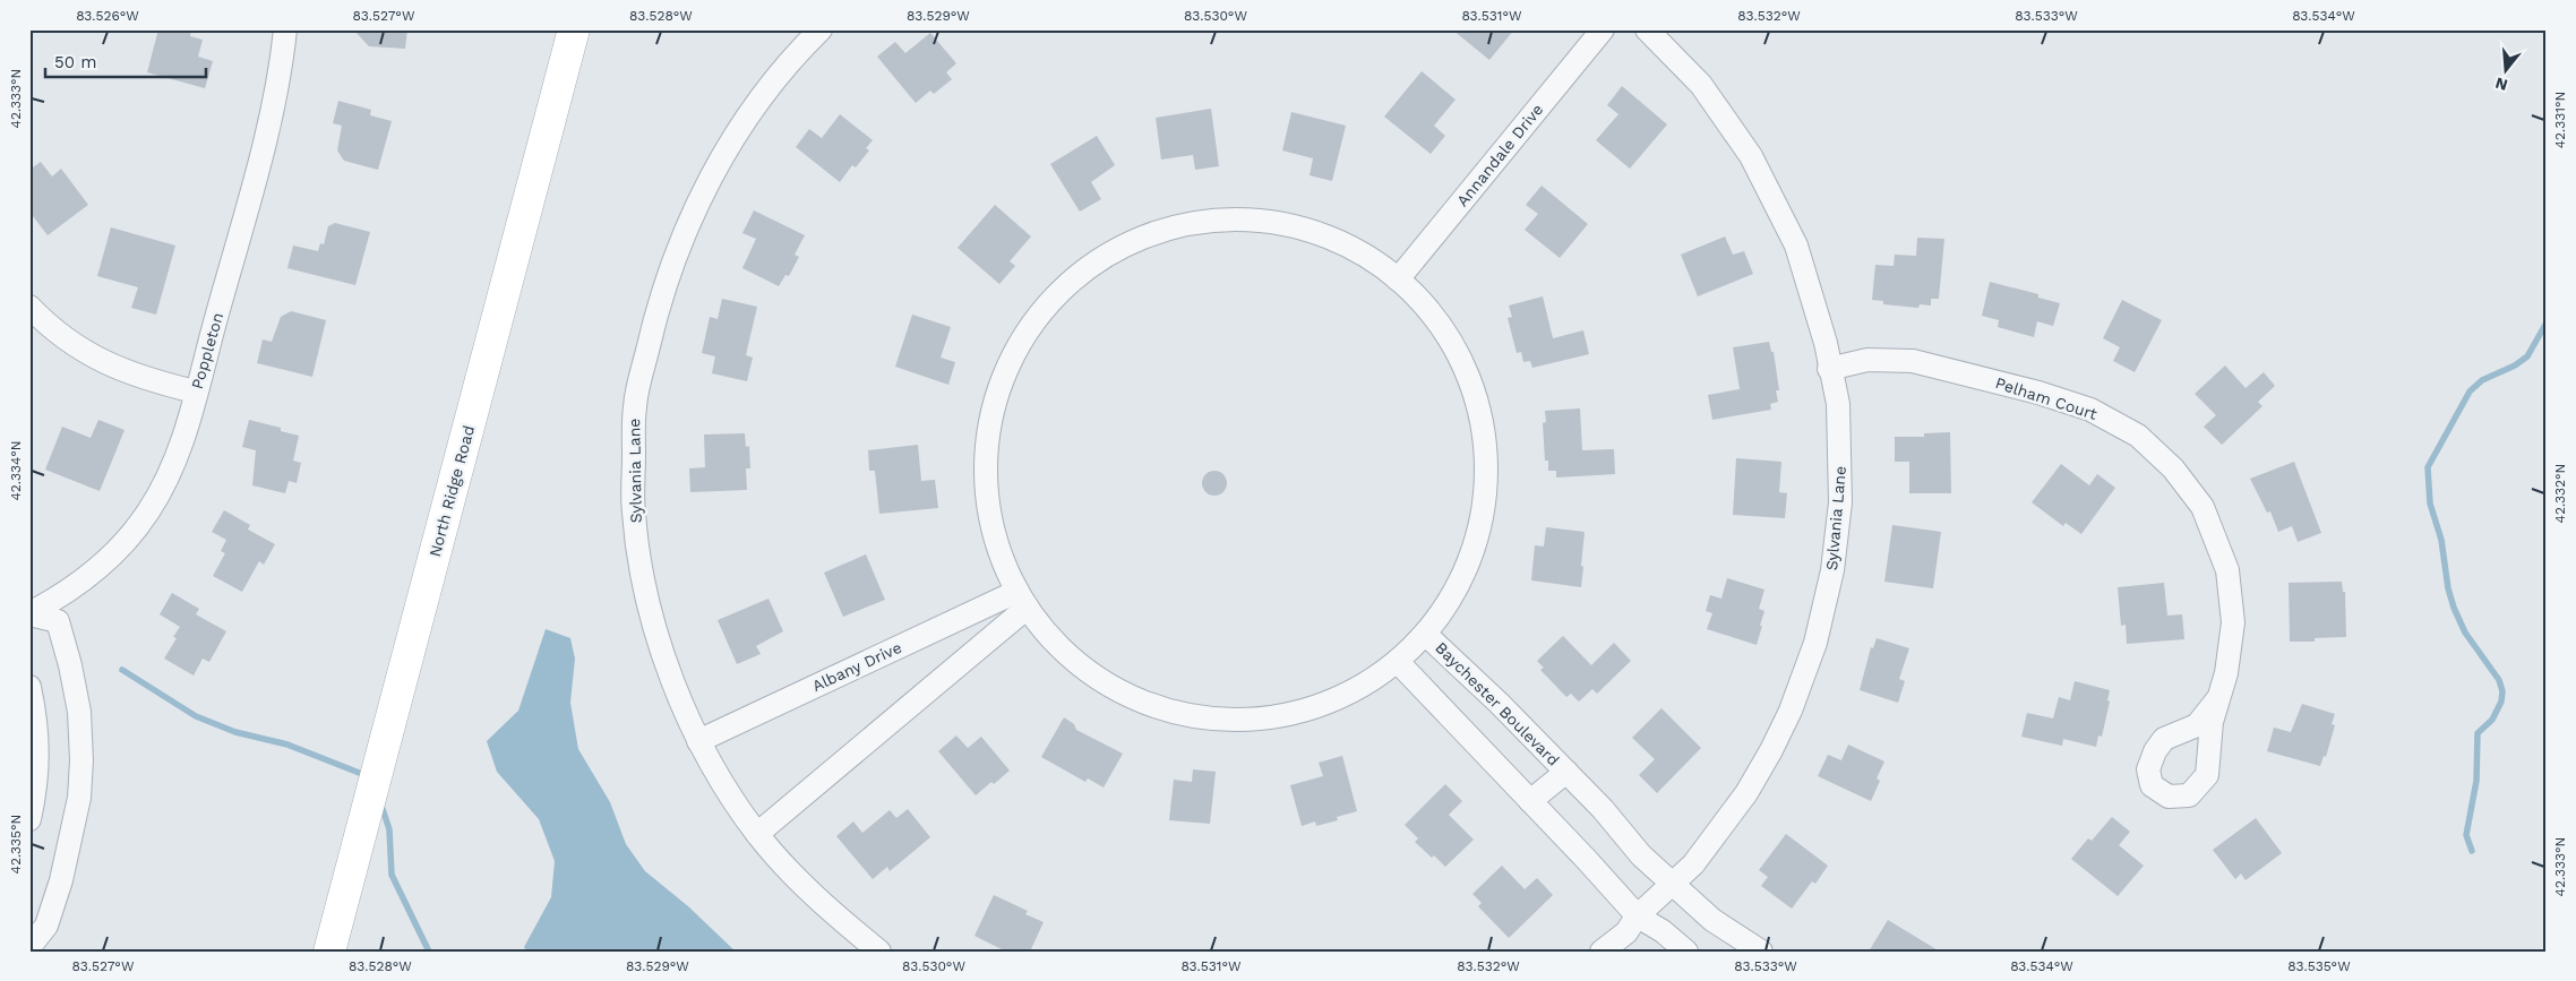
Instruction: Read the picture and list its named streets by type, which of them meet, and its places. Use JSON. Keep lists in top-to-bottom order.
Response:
{
  "streets": {
    "street": [
      "Annandale Drive",
      "Poppleton",
      "Pelham Court",
      "Sylvania Lane",
      "North Ridge Road",
      "Albany Drive",
      "Baychester Boulevard"
    ]
  },
  "crossings": [
    ["Pelham Court", "Sylvania Lane"],
    ["Sylvania Lane", "Albany Drive"],
    ["Sylvania Lane", "Baychester Boulevard"]
  ],
  "scale_bar": "50 m",
  "north": "bottom",
  "coordinates": [
    "83.526°W",
    "83.527°W",
    "83.528°W",
    "83.529°W",
    "83.530°W",
    "83.531°W",
    "83.532°W",
    "83.533°W",
    "83.534°W",
    "42.333°N",
    "42.331°N",
    "42.334°N",
    "42.332°N",
    "42.335°N",
    "83.535°W"
  ]
}
